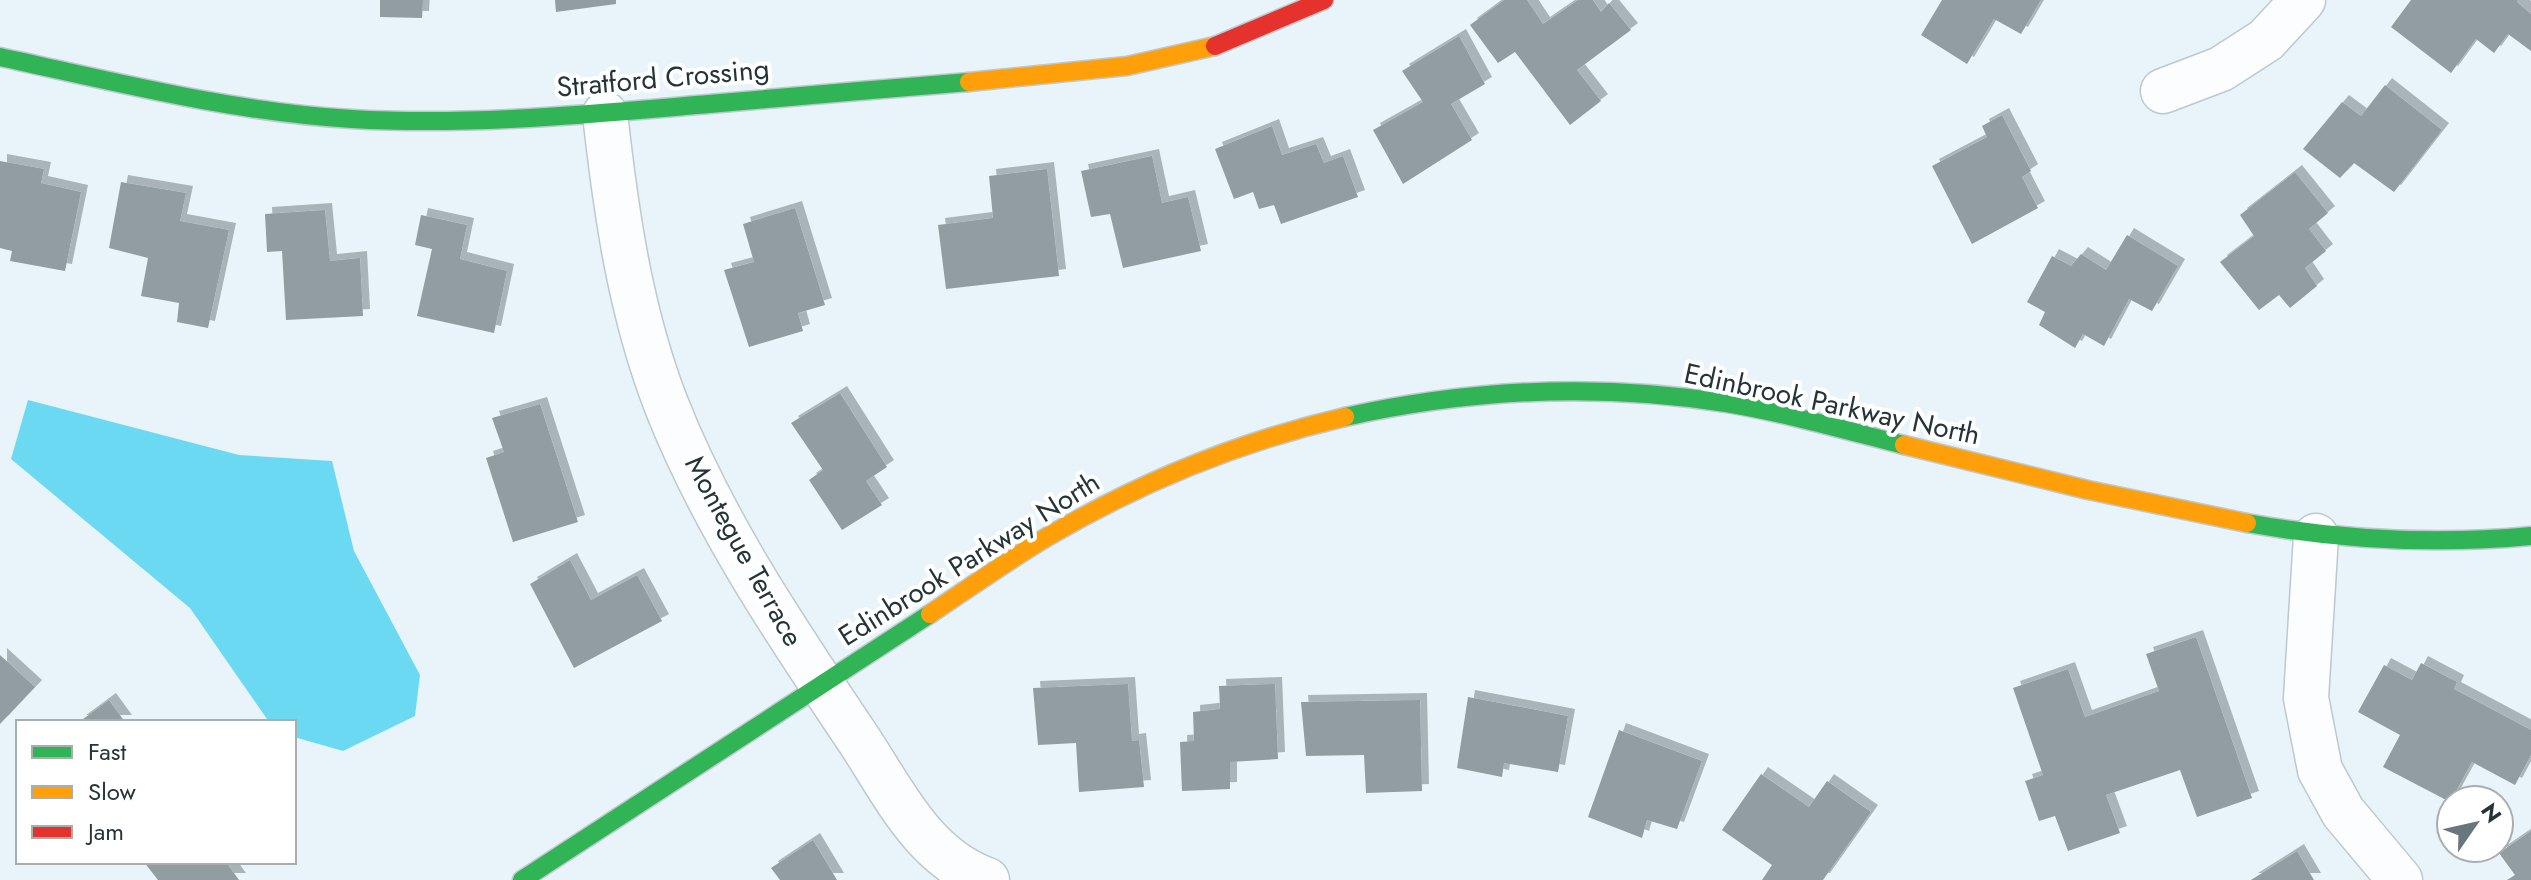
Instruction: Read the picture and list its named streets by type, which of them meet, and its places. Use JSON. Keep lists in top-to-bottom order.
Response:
{
  "streets": {
    "street": ["Stratford Crossing", "Edinbrook Parkway North", "Montegue Terrace"]
  },
  "crossings": [
    ["Stratford Crossing", "Montegue Terrace"],
    ["Edinbrook Parkway North", "Montegue Terrace"]
  ],
  "legend": ["Fast", "Slow", "Jam"],
  "north": "top right"
}
